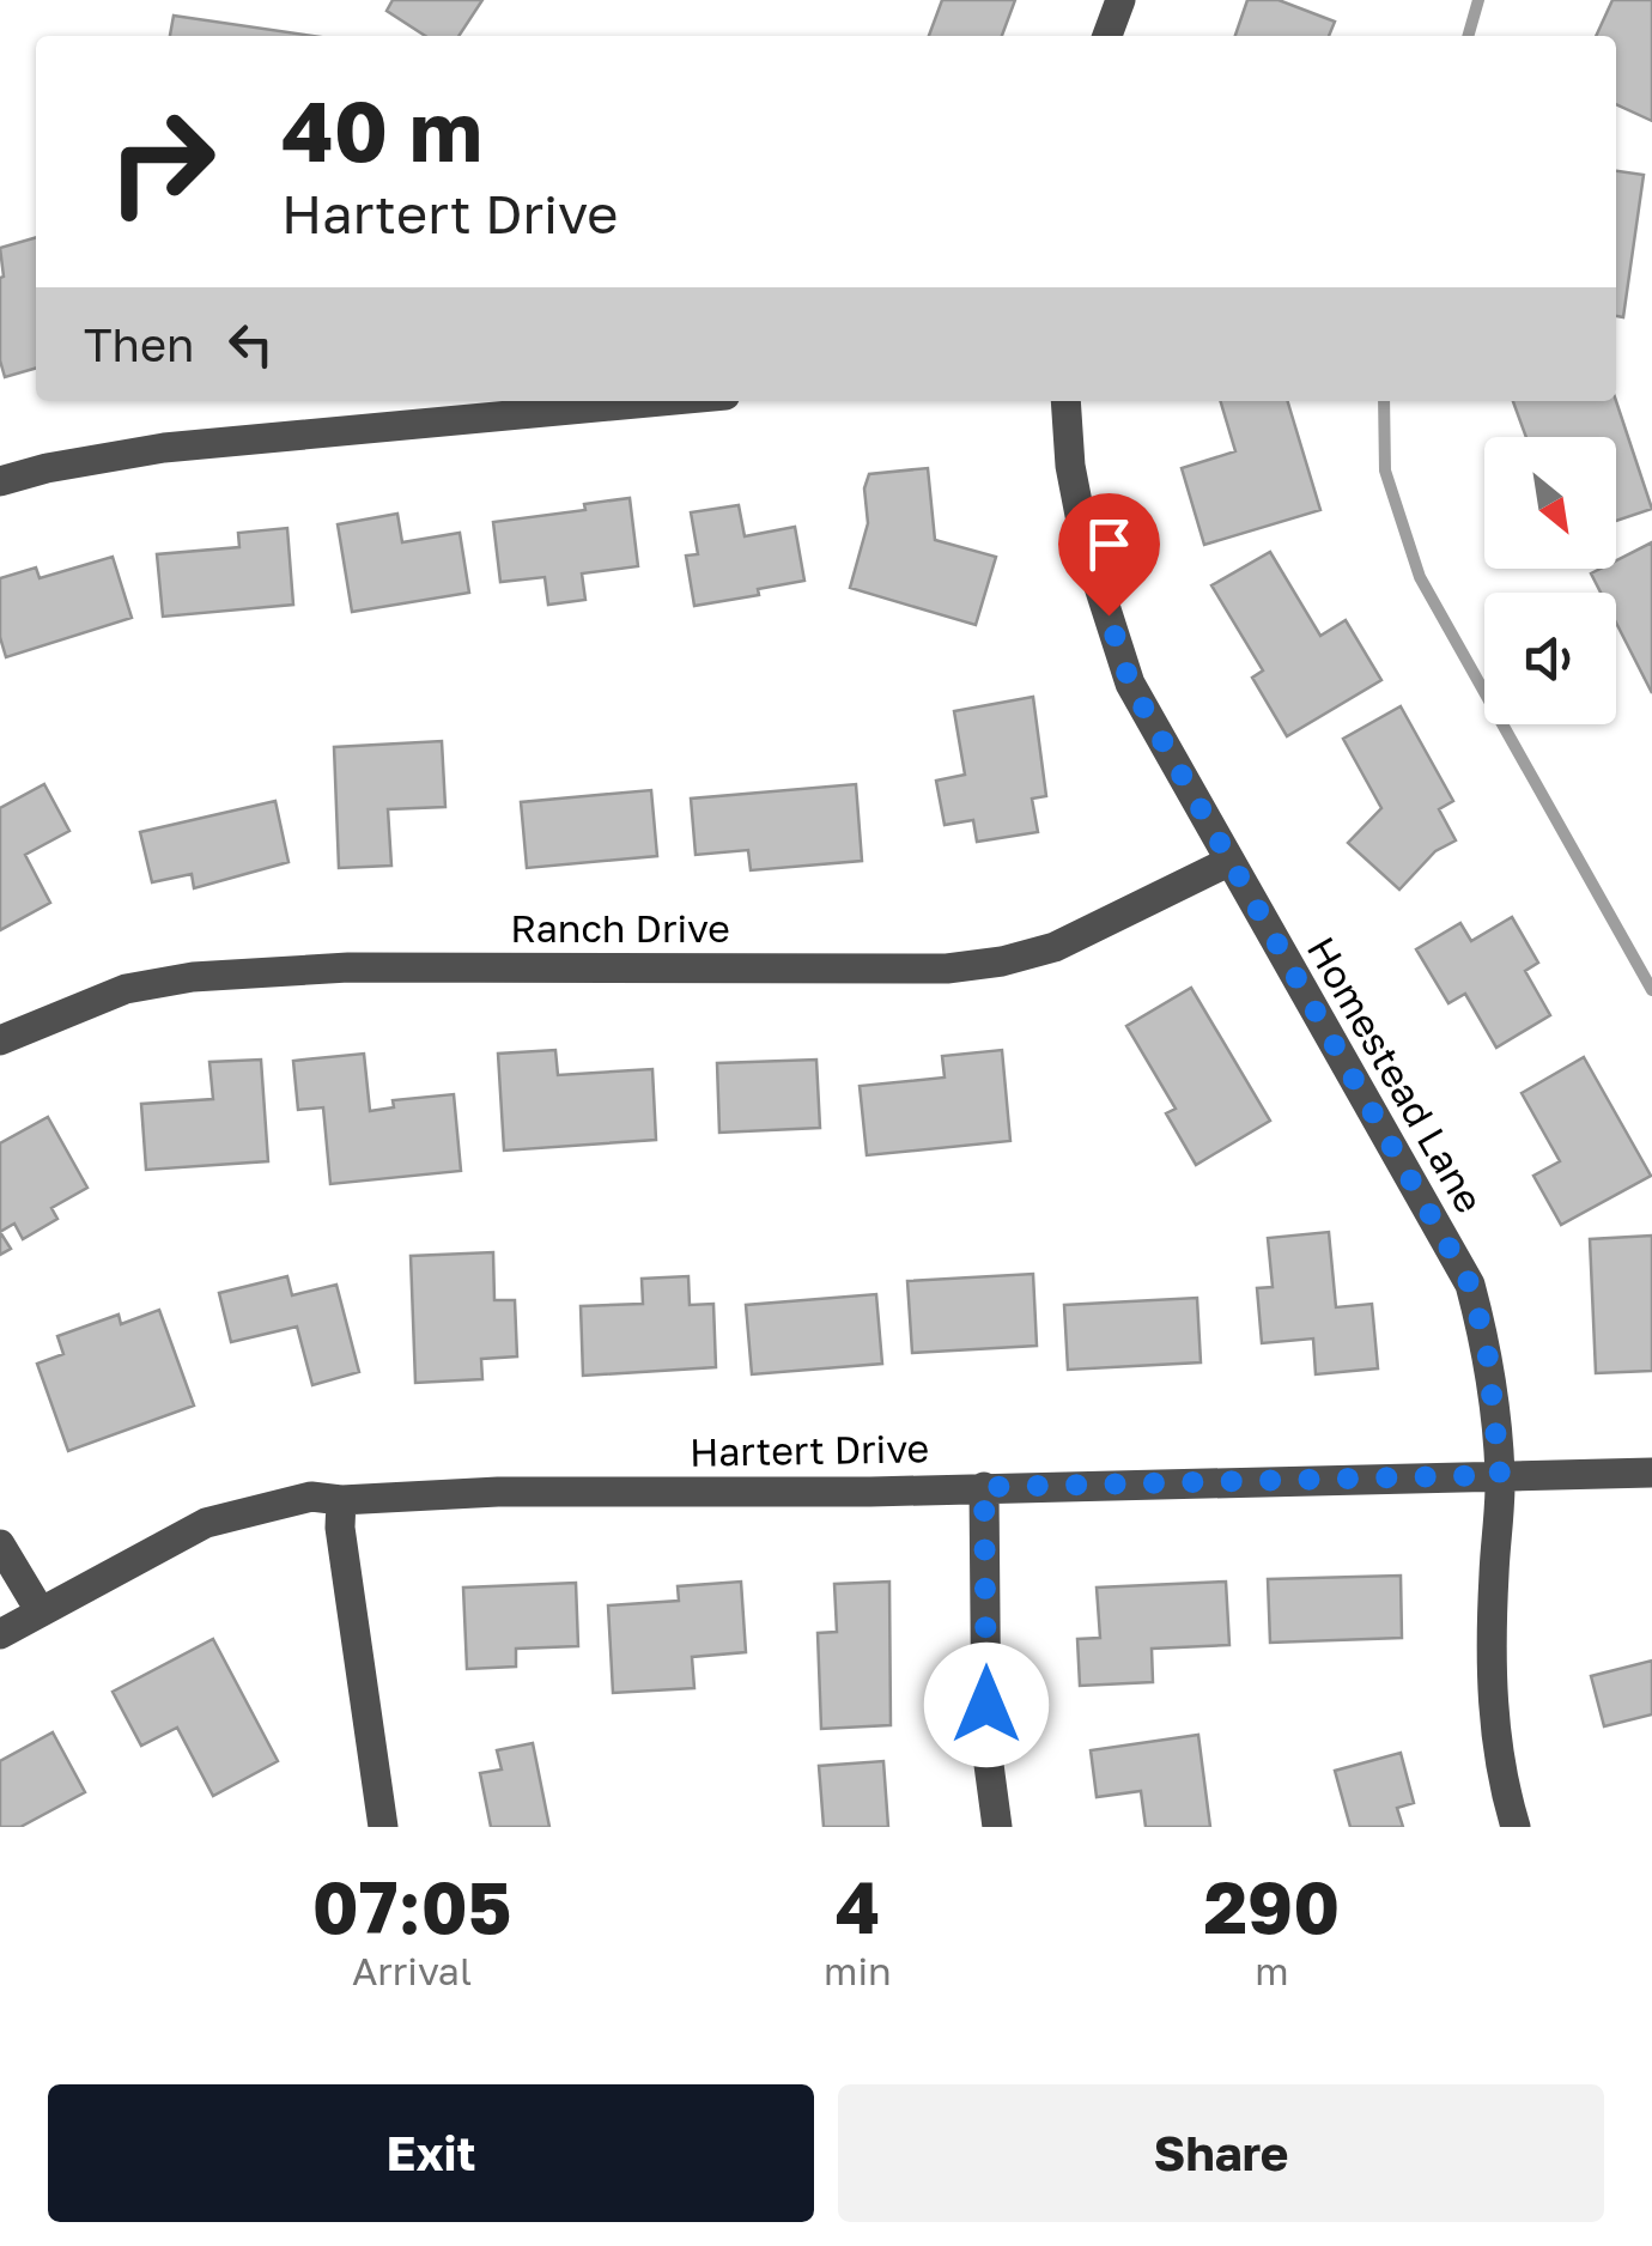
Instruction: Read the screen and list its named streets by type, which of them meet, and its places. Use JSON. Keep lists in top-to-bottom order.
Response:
{
  "streets": {
    "street": ["Ranch Drive", "Homestead Lane", "Hartert Drive"]
  },
  "crossings": [
    ["Ranch Drive", "Homestead Lane"],
    ["Homestead Lane", "Hartert Drive"]
  ],
  "north": "bottom right",
  "page": {
    "turn": ["40 m", "Hartert Drive"],
    "then": "Then",
    "eta": [
      "07:05",
      "Arrival",
      "4",
      "min",
      "290",
      "m"
    ],
    "buttons": ["Exit", "Share"]
  }
}
